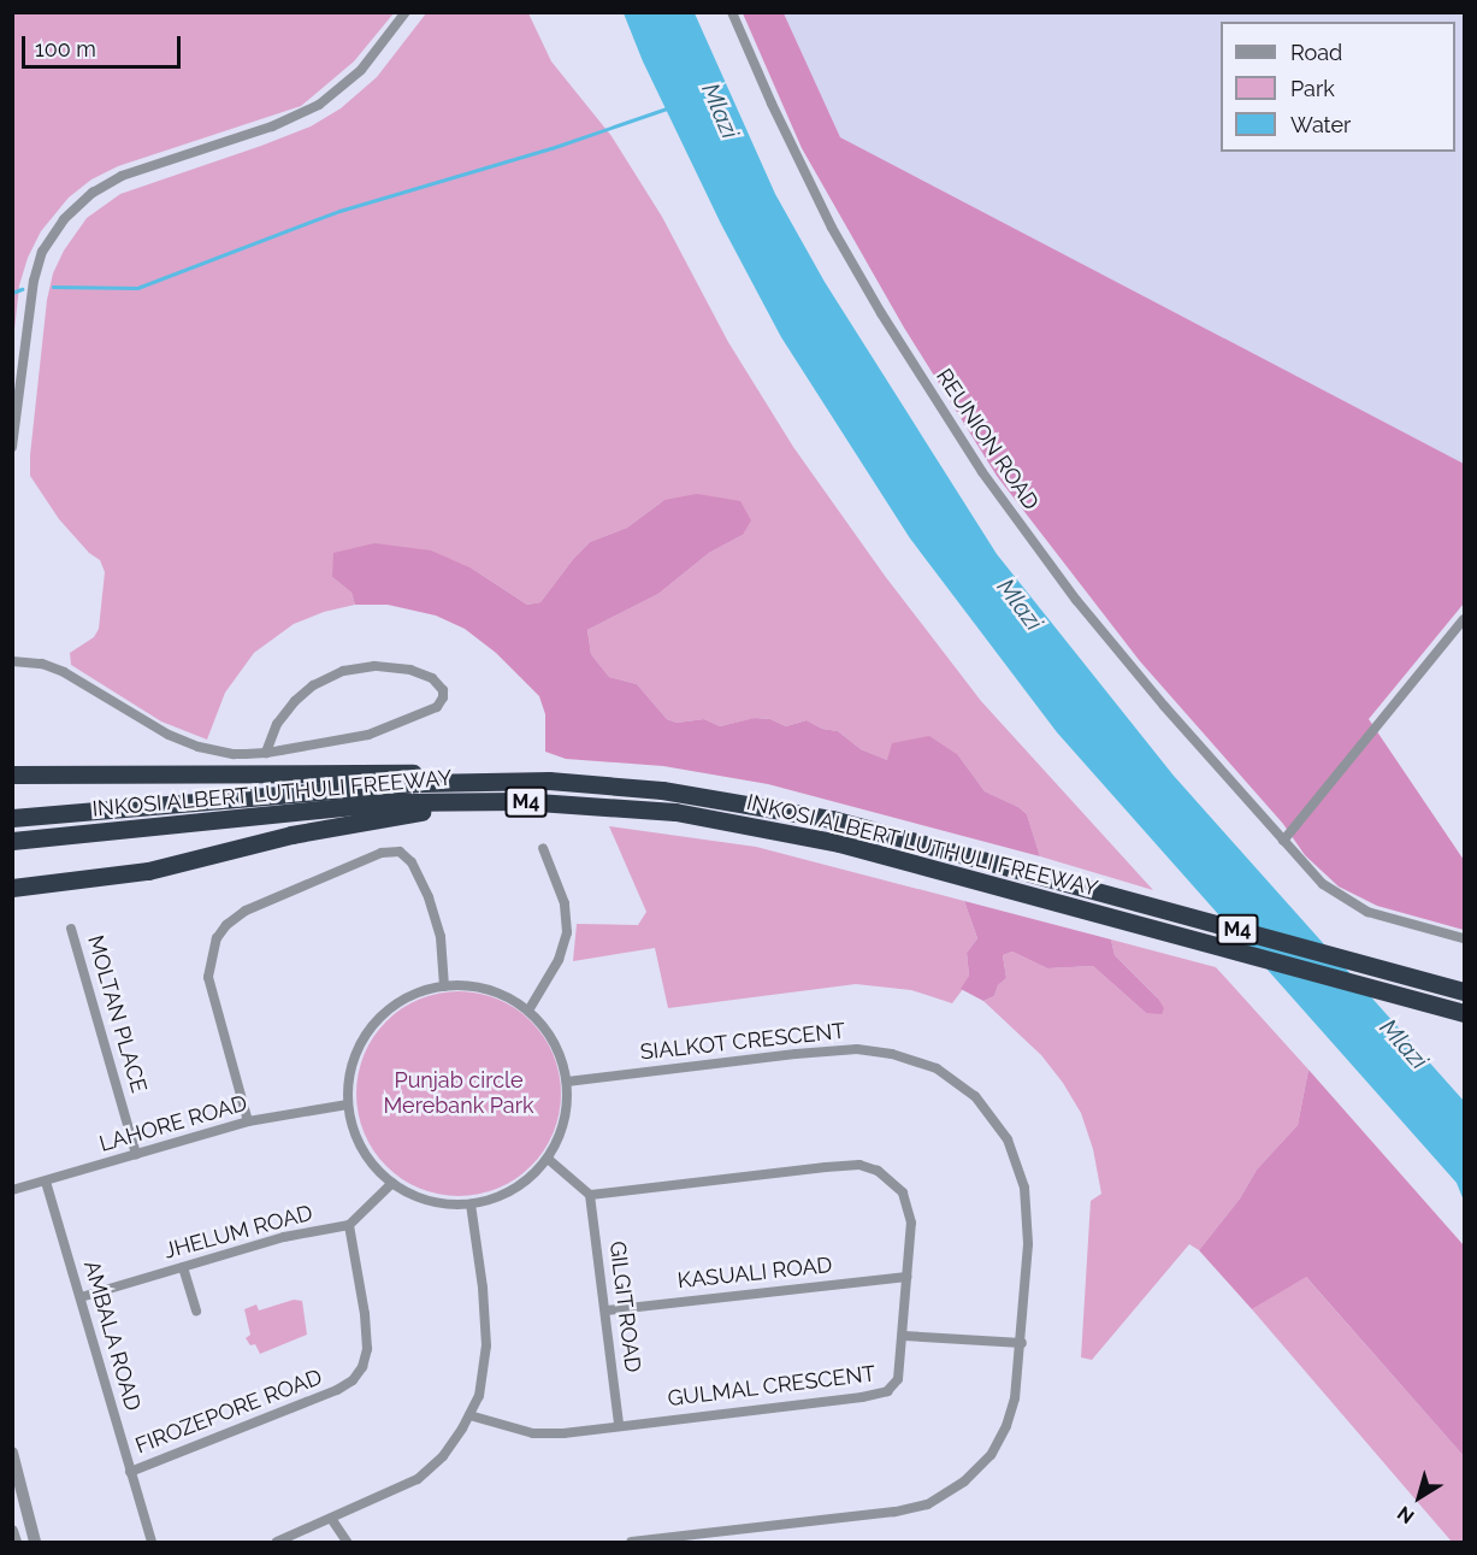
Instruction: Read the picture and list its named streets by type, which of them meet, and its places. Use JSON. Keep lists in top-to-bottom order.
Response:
{
  "streets": {
    "highway": ["INKOSI ALBERT LUTHULI FREEWAY", "M4"],
    "street": [
      "REUNION ROAD",
      "MOLTAN PLACE",
      "SIALKOT CRESCENT",
      "LAHORE ROAD",
      "JHELUM ROAD",
      "KASUALI ROAD",
      "GILGIT ROAD",
      "AMBALA ROAD",
      "GULMAL CRESCENT",
      "FIROZEPORE ROAD"
    ]
  },
  "crossings": [
    ["MOLTAN PLACE", "LAHORE ROAD"],
    ["SIALKOT CRESCENT", "LAHORE ROAD"],
    ["LAHORE ROAD", "AMBALA ROAD"],
    ["JHELUM ROAD", "AMBALA ROAD"],
    ["JHELUM ROAD", "FIROZEPORE ROAD"],
    ["KASUALI ROAD", "GILGIT ROAD"],
    ["KASUALI ROAD", "GULMAL CRESCENT"],
    ["GILGIT ROAD", "GULMAL CRESCENT"],
    ["AMBALA ROAD", "FIROZEPORE ROAD"]
  ],
  "water": ["Mlazi"],
  "parks": ["Punjab circle Merebank Park"],
  "legend": ["Road", "Park", "Water"],
  "scale_bar": "100 m",
  "north": "bottom left"
}
